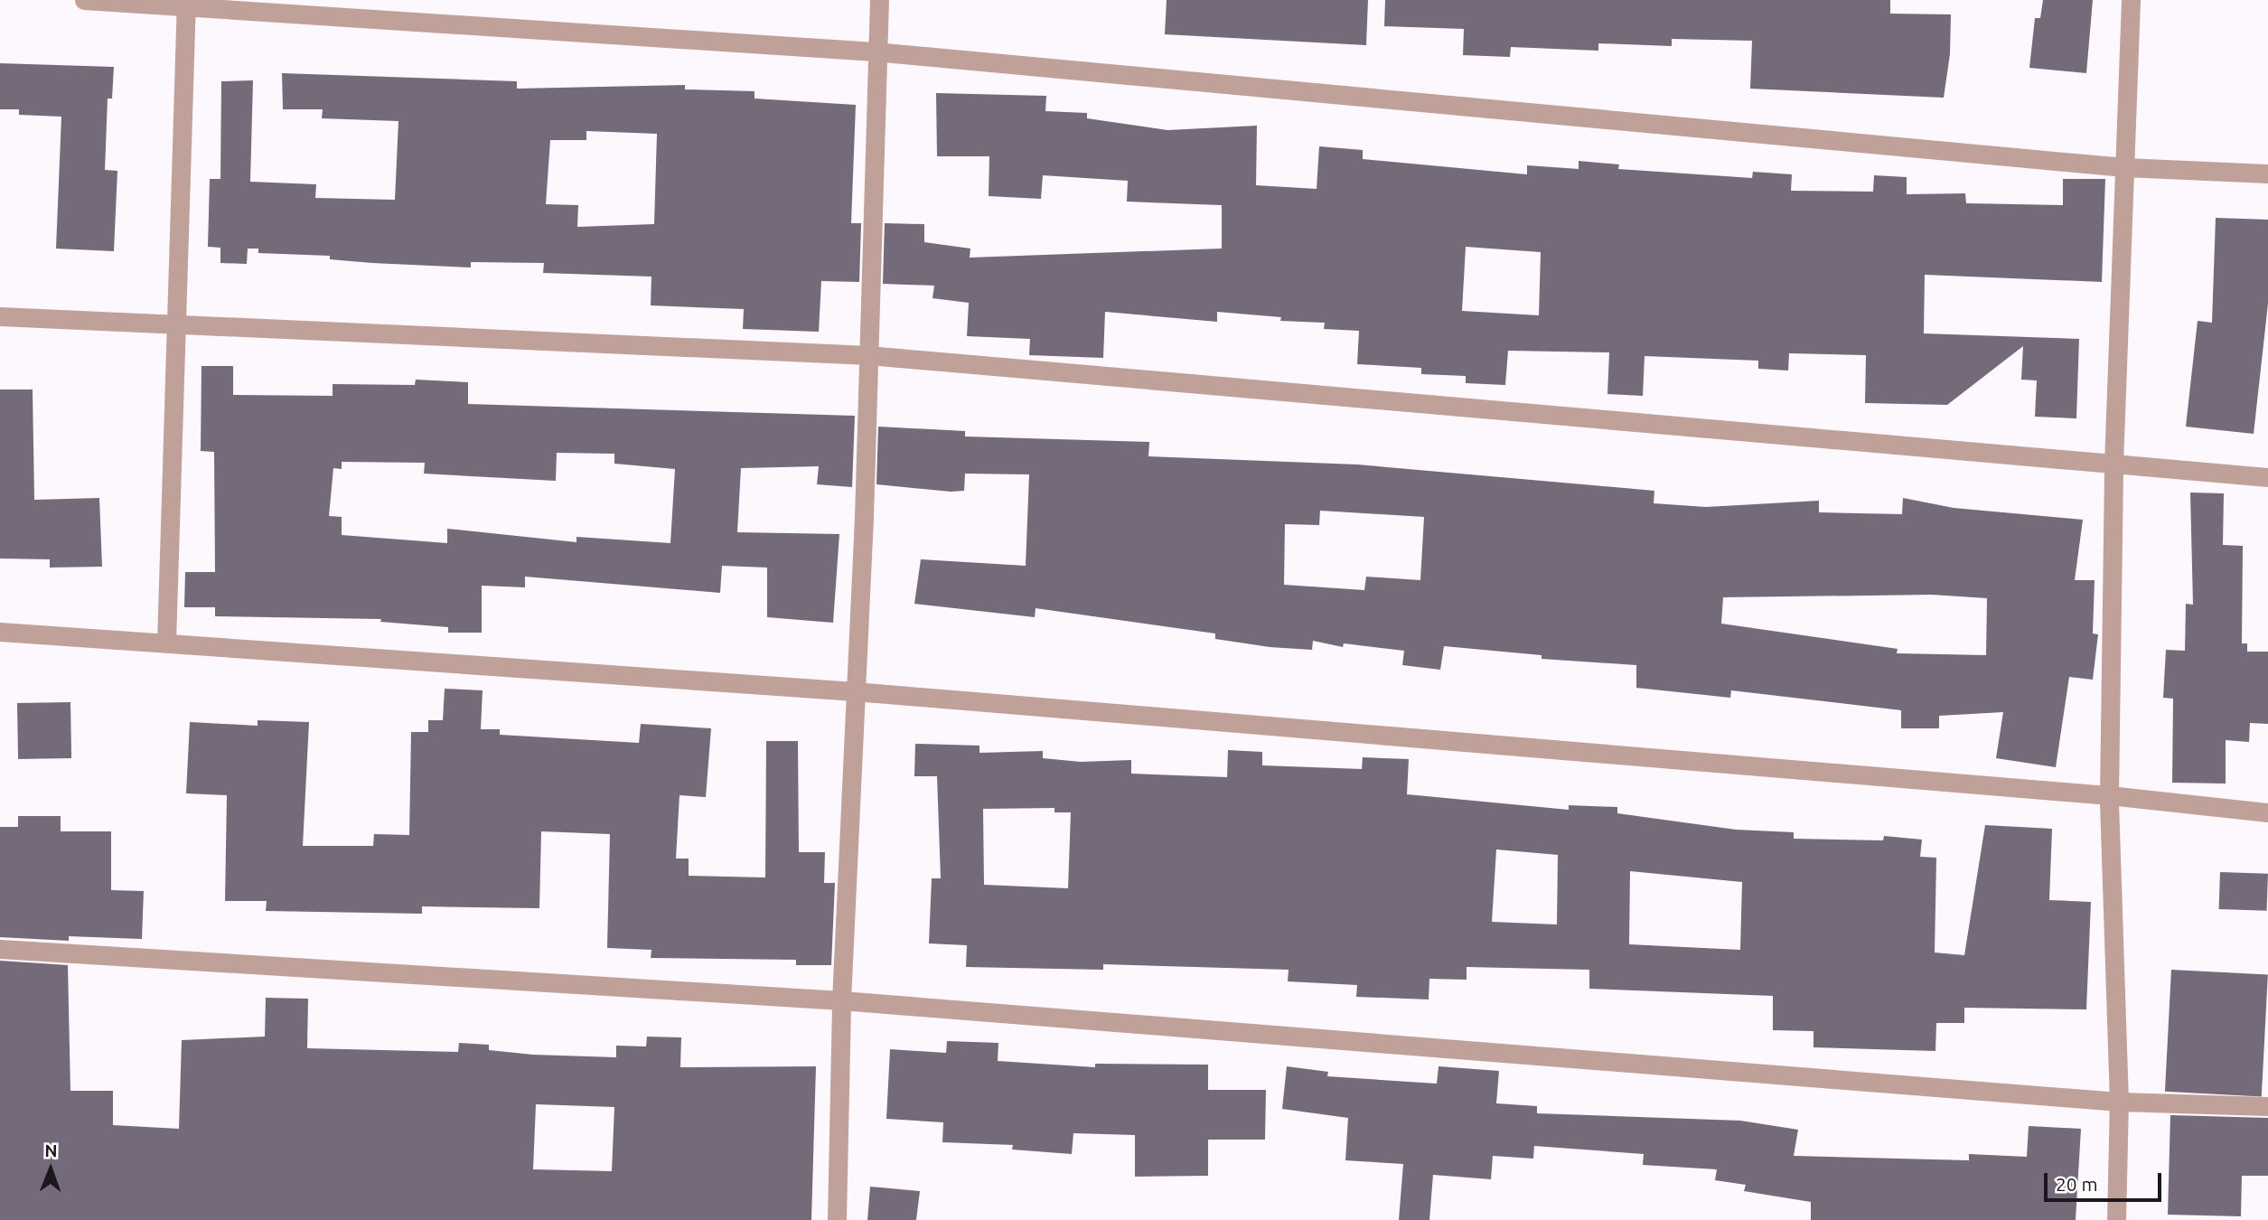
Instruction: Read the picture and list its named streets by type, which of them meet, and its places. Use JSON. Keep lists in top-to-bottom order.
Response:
{
  "scale_bar": "20 m",
  "north": "top"
}
